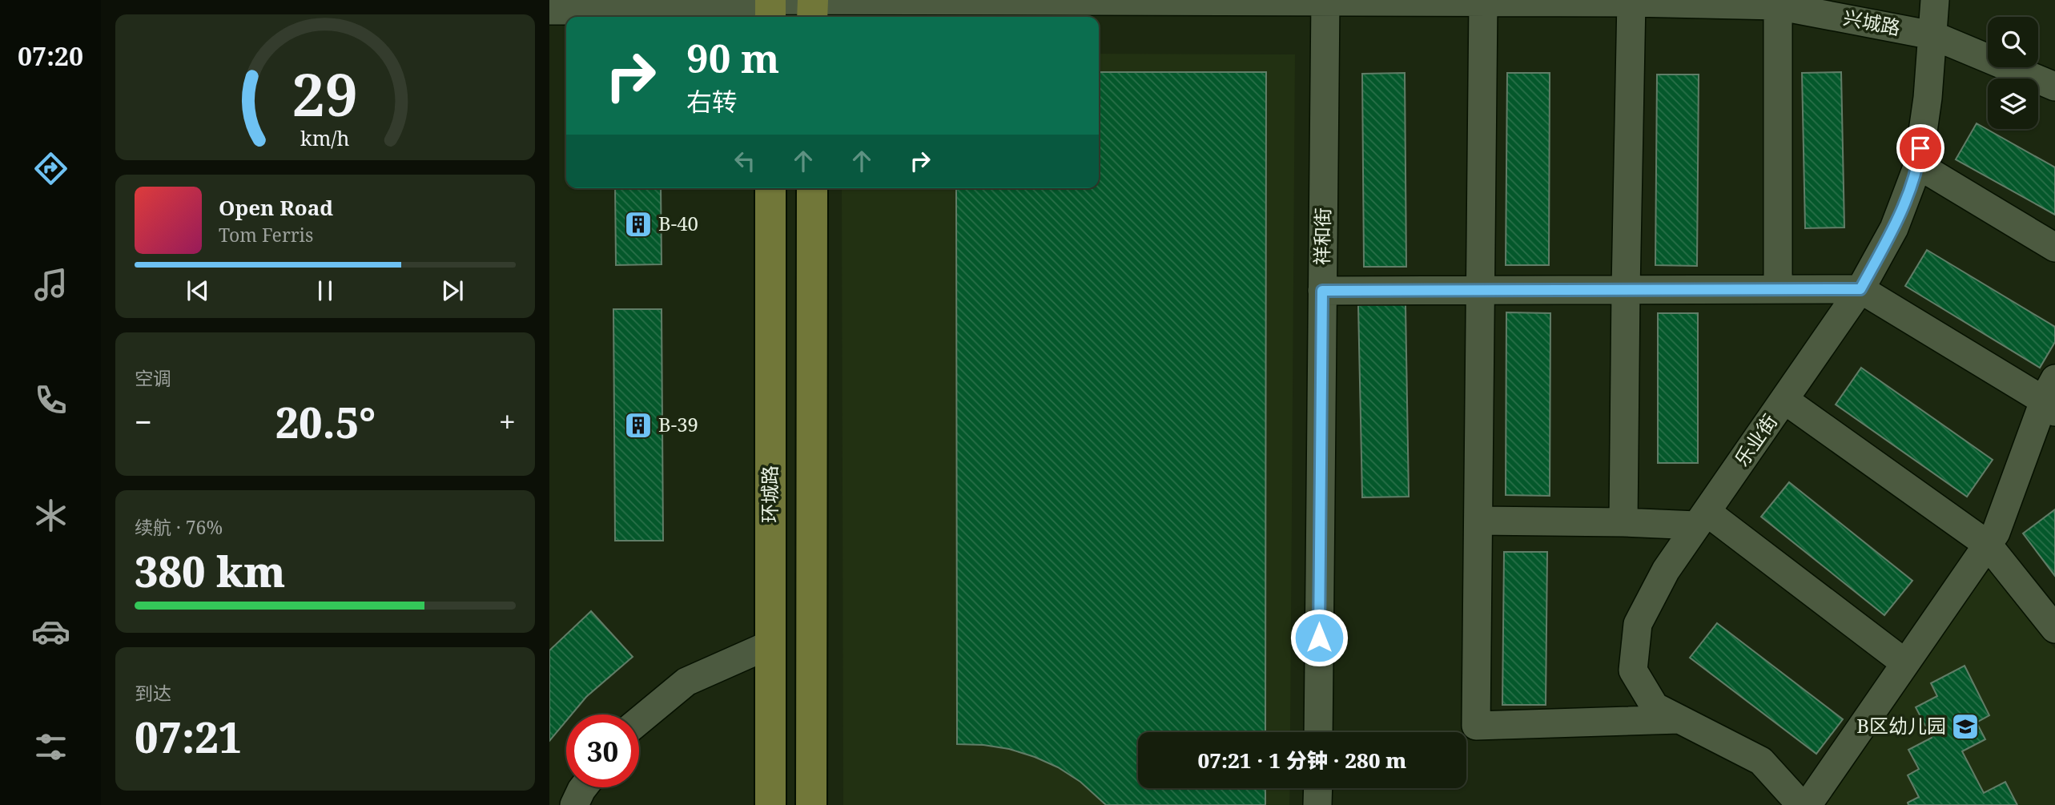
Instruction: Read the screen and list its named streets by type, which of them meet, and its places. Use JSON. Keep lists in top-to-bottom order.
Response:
{
  "streets": {
    "main road": ["环城路"],
    "street": ["兴城路", "祥和街", "乐业街"]
  },
  "crossings": [
    ["兴城路", "祥和街"],
    ["兴城路", "乐业街"]
  ],
  "places": {
    "building": ["B-40", "B-39"],
    "school or university": ["B区幼儿园"]
  },
  "page": {
    "tabs": "07:20",
    "turn": ["90 m", "右转"],
    "song": ["Open Road", "Tom Ferris"],
    "tile": [
      "空调",
      ["续航 · 76%", "380 km"],
      ["到达", "07:21"]
    ],
    "heat": ["−", "20.5°", "+"],
    "limit": "30",
    "trip": "07:21 · 1 分钟 · 280 m",
    "gauge": ["29", "km/h"]
  }
}
